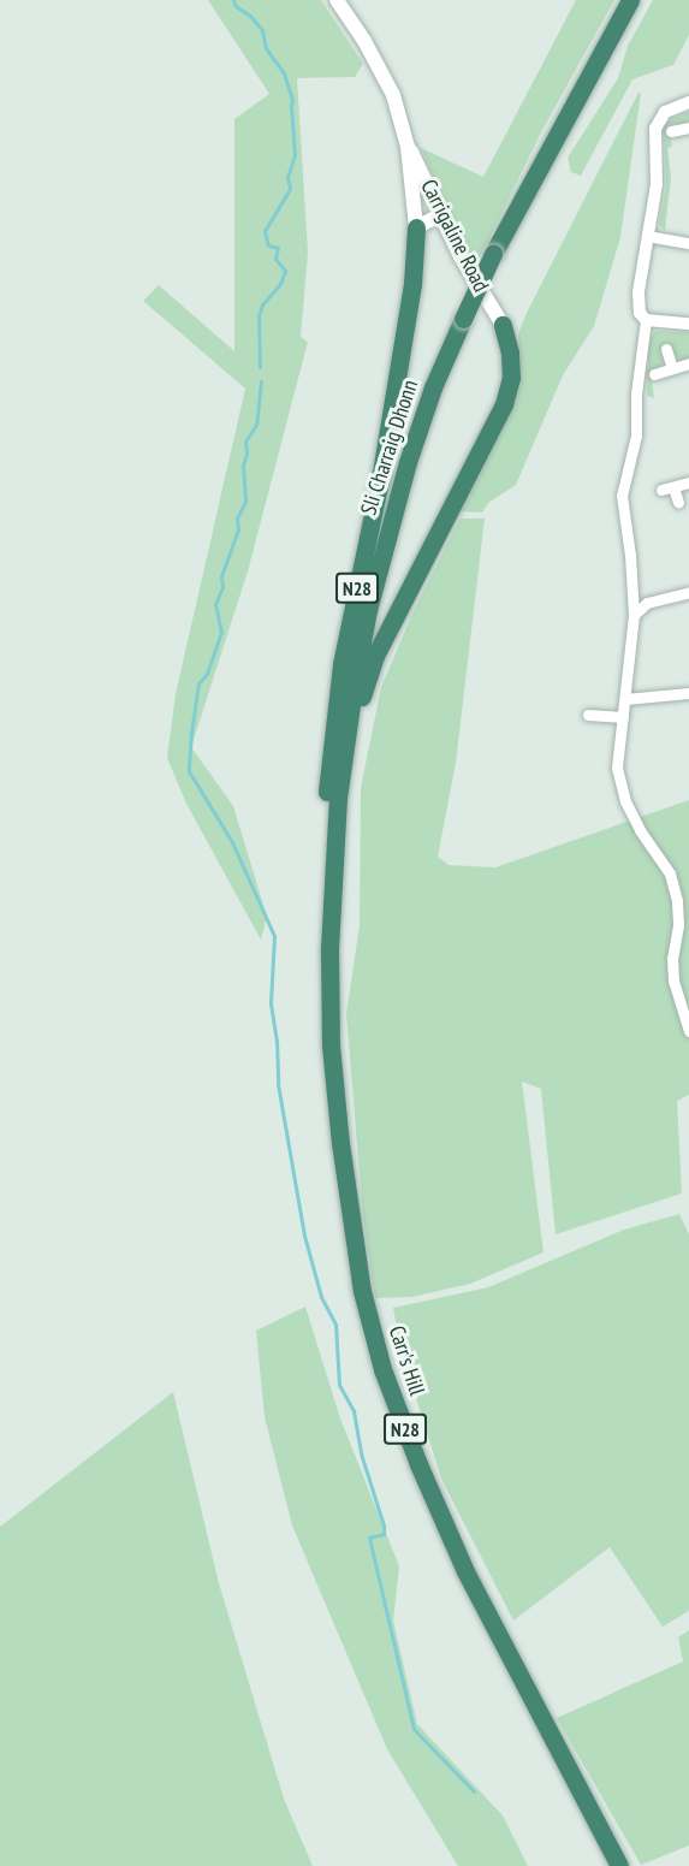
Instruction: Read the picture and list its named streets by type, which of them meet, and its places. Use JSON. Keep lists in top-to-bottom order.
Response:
{
  "streets": {
    "highway": ["Sli Charraig Dhonn", "N28", "Carr's Hill"],
    "main road": ["Carrigaline Road"]
  },
  "crossings": [
    ["Carrigaline Road", "N28"],
    ["Sli Charraig Dhonn", "N28"],
    ["Sli Charraig Dhonn", "Carr's Hill"],
    ["N28", "Carr's Hill"]
  ]
}
